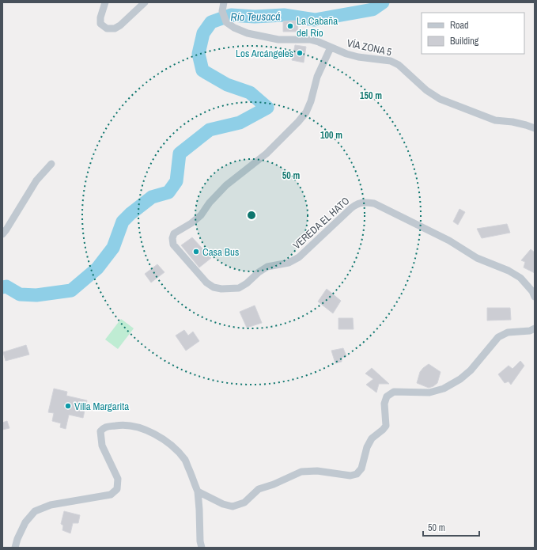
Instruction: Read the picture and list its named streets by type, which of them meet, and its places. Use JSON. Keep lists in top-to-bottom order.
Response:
{
  "streets": {
    "street": ["VÍA ZONA 5", "VEREDA EL HATO"]
  },
  "crossings": [
    ["VÍA ZONA 5", "VEREDA EL HATO"]
  ],
  "water": ["Río Teusacá"],
  "places": [
    "La Cabaña del Río",
    "Los Arcángeles",
    "Casa Bus",
    "Villa Margarita"
  ],
  "legend": ["Road", "Building"],
  "scale_bar": "50 m",
  "rings": ["150 m", "100 m", "50 m"]
}
